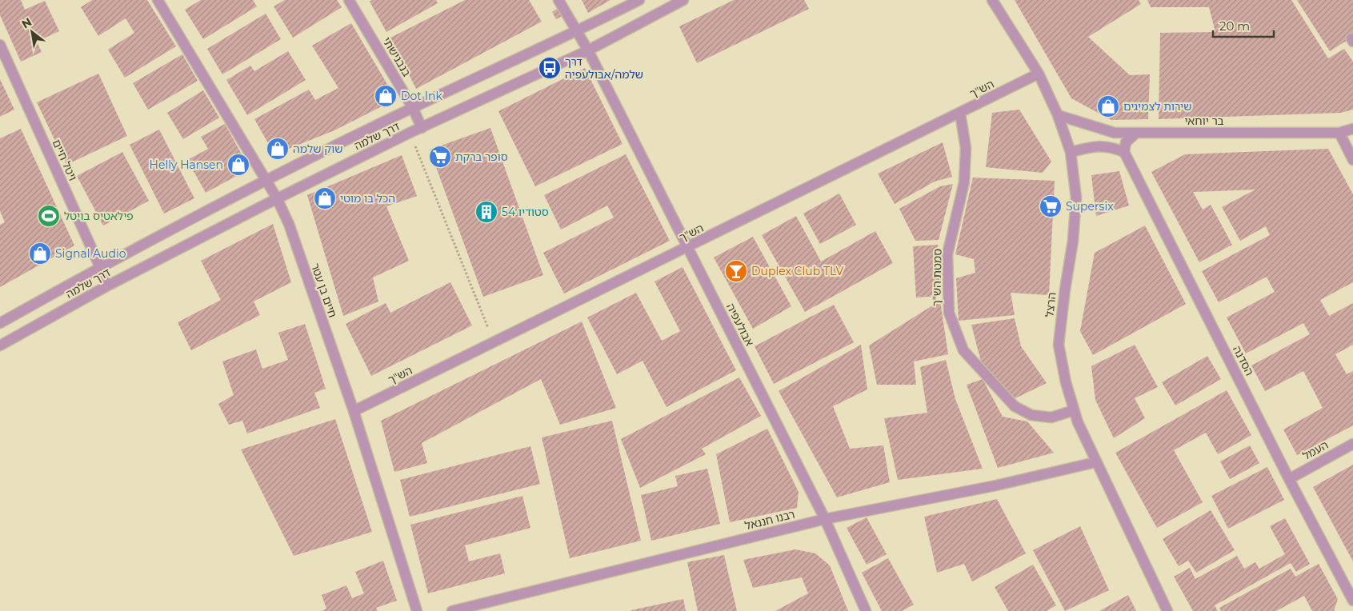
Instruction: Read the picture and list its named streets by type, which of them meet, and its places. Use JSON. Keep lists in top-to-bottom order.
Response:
{
  "streets": {
    "street": [
      "בנבנישתי",
      "הש\"ך",
      "בר יוחאי",
      "דרך שלמה",
      "ויטל חיים",
      "סמטת הש\"ך",
      "חיים בן עטר",
      "הרצל",
      "אבולעפיה",
      "הסדנה",
      "העמל",
      "רבנו חננאל"
    ]
  },
  "crossings": [
    ["בנבנישתי", "דרך שלמה"],
    ["הש\"ך", "סמטת הש\"ך"],
    ["הש\"ך", "חיים בן עטר"],
    ["הש\"ך", "הרצל"],
    ["הש\"ך", "אבולעפיה"],
    ["בר יוחאי", "הרצל"],
    ["דרך שלמה", "ויטל חיים"],
    ["דרך שלמה", "חיים בן עטר"],
    ["דרך שלמה", "אבולעפיה"],
    ["סמטת הש\"ך", "הרצל"],
    ["הרצל", "רבנו חננאל"],
    ["אבולעפיה", "רבנו חננאל"],
    ["הסדנה", "העמל"]
  ],
  "places": {
    "bus stop": ["דרך שלמה/אבולעפיה"],
    "shop": [
      "Dot Ink",
      "שירות לצמיגים",
      "שוק שלמה",
      "Helly Hansen",
      "הכל בו מוטי",
      "Signal Audio"
    ],
    "supermarket": ["סופר ברקת", "Supersix"],
    "building": ["סטודיו 54"],
    "sports": ["פילאטיס בויטל"],
    "bar": ["Duplex Club TLV"]
  },
  "scale_bar": "20 m",
  "north": "top left"
}
